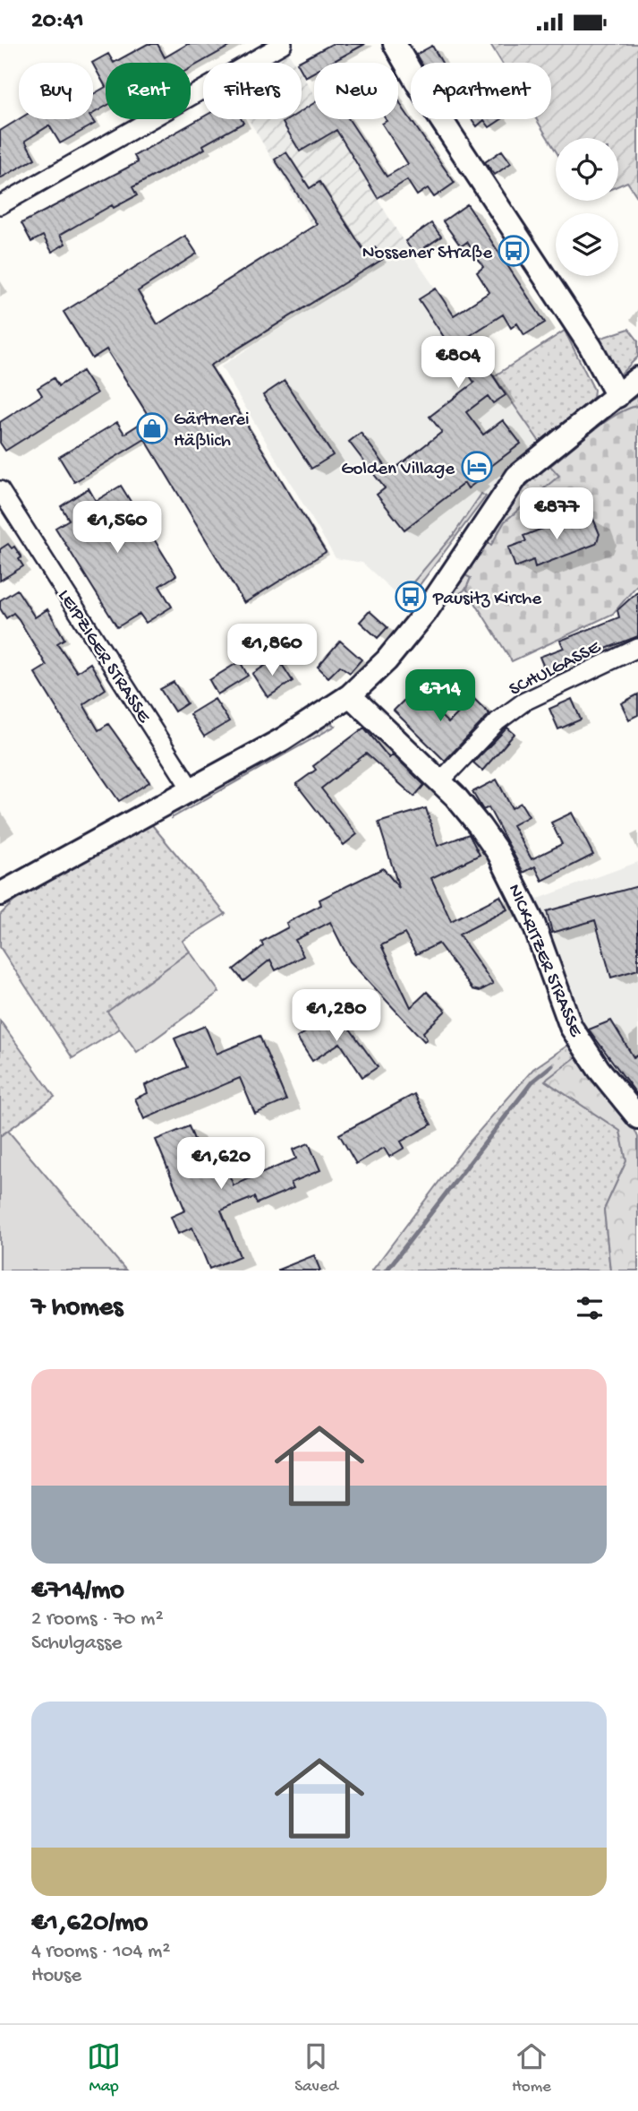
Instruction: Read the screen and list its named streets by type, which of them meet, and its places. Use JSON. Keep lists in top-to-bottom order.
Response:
{
  "streets": {
    "street": ["LEIPZIGER STRASSE", "SCHULGASSE", "NICKRITZER STRASSE"]
  },
  "crossings": [
    ["SCHULGASSE", "NICKRITZER STRASSE"]
  ],
  "places": {
    "bus stop": ["Nossener Straße", "Pausitz Kirche"],
    "shop": ["Gärtnerei Häßlich"],
    "hotel": ["Golden Village"]
  },
  "page": {
    "status": "20:41",
    "chip": [
      "Buy",
      "Rent",
      "Filters",
      "New",
      "Apartment"
    ],
    "price": [
      "€804",
      "€877",
      "€1,560",
      "€1,860",
      "€714",
      "€1,280",
      "€1,620"
    ],
    "heading": "7 homes",
    "list": [
      {
        "name": "€714/mo",
        "note": "2 rooms · 70 m² · Schulgasse"
      },
      {
        "name": "€1,620/mo",
        "note": "4 rooms · 104 m² · House"
      }
    ],
    "tabs": ["Map", "Saved", "Home"]
  }
}
